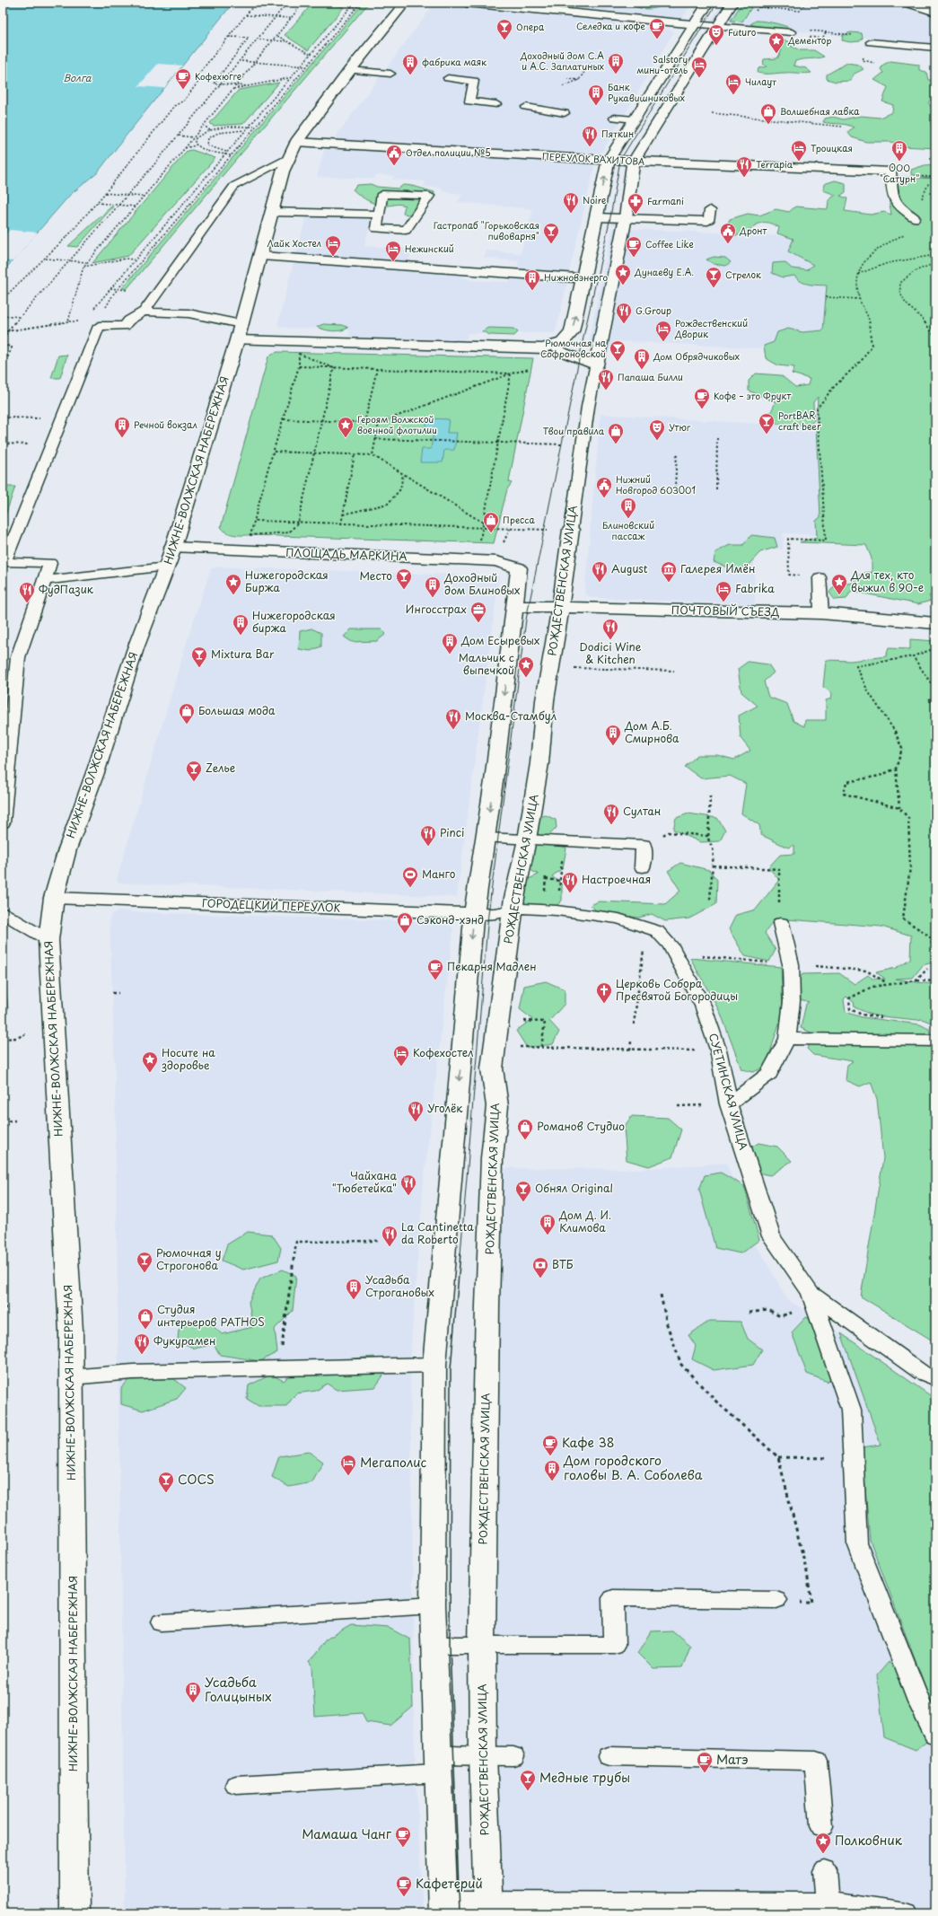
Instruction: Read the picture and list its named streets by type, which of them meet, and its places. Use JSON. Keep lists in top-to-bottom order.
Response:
{
  "streets": {
    "street": [
      "ПЕРЕУЛОК ВАХИТОВА",
      "НИЖНЕ-ВОЛЖСКАЯ НАБЕРЕЖНАЯ",
      "ПЛОЩАДЬ МАРКИНА",
      "РОЖДЕСТВЕНСКАЯ УЛИЦА",
      "ПОЧТОВЫЙ СЪЕЗД",
      "ГОРОДЕЦКИЙ ПЕРЕУЛОК"
    ],
    "lane": ["СУЕТИНСКАЯ УЛИЦА"]
  },
  "crossings": [
    ["ПЕРЕУЛОК ВАХИТОВА", "НИЖНЕ-ВОЛЖСКАЯ НАБЕРЕЖНАЯ"],
    ["ПЕРЕУЛОК ВАХИТОВА", "РОЖДЕСТВЕНСКАЯ УЛИЦА"],
    ["НИЖНЕ-ВОЛЖСКАЯ НАБЕРЕЖНАЯ", "ПЛОЩАДЬ МАРКИНА"],
    ["НИЖНЕ-ВОЛЖСКАЯ НАБЕРЕЖНАЯ", "ГОРОДЕЦКИЙ ПЕРЕУЛОК"],
    ["ПЛОЩАДЬ МАРКИНА", "ПОЧТОВЫЙ СЪЕЗД"],
    ["РОЖДЕСТВЕНСКАЯ УЛИЦА", "ПОЧТОВЫЙ СЪЕЗД"],
    ["РОЖДЕСТВЕНСКАЯ УЛИЦА", "СУЕТИНСКАЯ УЛИЦА"],
    ["ГОРОДЕЦКИЙ ПЕРЕУЛОК", "СУЕТИНСКАЯ УЛИЦА"]
  ],
  "water": ["Волга"],
  "places": {
    "cafe": [
      "Селедка и кофе",
      "Кофехюгге",
      "Coffee Like",
      "Кофе – это Фрукт",
      "Пекарня Мадлен",
      "Кафе 38",
      "Матэ",
      "Мамаша Чанг",
      "Кафетерий"
    ],
    "bar": [
      "Опера",
      "Гастропаб \"Горьковская пивоварня\"",
      "Стрелок",
      "Рюмочная на Софроновской",
      "PortBAR craft beer",
      "Место",
      "Mixtura Bar",
      "Zелье",
      "Обнял Original",
      "Рюмочная у Строгонова",
      "COCS",
      "Медные трубы"
    ],
    "theatre": ["Futuro", "Утюг"],
    "place": [
      "Дементор",
      "Дунаеву Е.А.",
      "Героям Волжской военной флотилии",
      "Нижегородская Биржа",
      "Для тех, кто выжил в 90-е",
      "Мальчик с выпечкой",
      "Носите на здоровье",
      "Полковник"
    ],
    "building": [
      "Доходный дом С.А и А.С. Заплатиных",
      "фабрика маяк",
      "Банк Рукавишниковых",
      "ООО \"Сатурн\"",
      "Нижновэнерго",
      "Дом Обрядчиковых",
      "Речной вокзал",
      "Блиновский пассаж",
      "Доходный дом Блиновых",
      "Нижегородская биржа",
      "Дом Есыревых",
      "Дом А.Б. Смирнова",
      "Дом Д. И. Климова",
      "Усадьба Строгановых",
      "Дом городского головы В. А. Соболева",
      "Усадьба Голицыных"
    ],
    "hotel": [
      "Salstory мини-отель",
      "Чилаут",
      "Троицкая",
      "Лайк Хостел",
      "Нежинский",
      "Рождественский Дворик",
      "Fabrika",
      "Кофехостел",
      "Мегаполис"
    ],
    "shop": [
      "Волшебная лавка",
      "Твои правила",
      "Пресса",
      "Большая мода",
      "Сэконд-хэнд",
      "Романов Студио",
      "Студия интерьеров PATHOS"
    ],
    "restaurant": [
      "Пяткин",
      "Terrapia",
      "Noire",
      "G.Group",
      "Папаша Билли",
      "August",
      "ФудПазик",
      "Dodici Wine & Kitchen",
      "Москва-Стамбул",
      "Султан",
      "Pinci",
      "Настроечная",
      "Уголёк",
      "Чайхана \"Тюбетейка\"",
      "La Cantinetta da Roberto",
      "Фукурамен"
    ],
    "public building": ["Отдел полиции №5", "Дронт", "Нижний Новгород 603001"],
    "pharmacy": ["Farmani"],
    "museum": ["Галерея Имён"],
    "office": ["Ингосстрах"],
    "sports": ["Манго"],
    "church": ["Церковь Собора Пресвятой Богородицы"],
    "bank": ["ВТБ"]
  }
}
